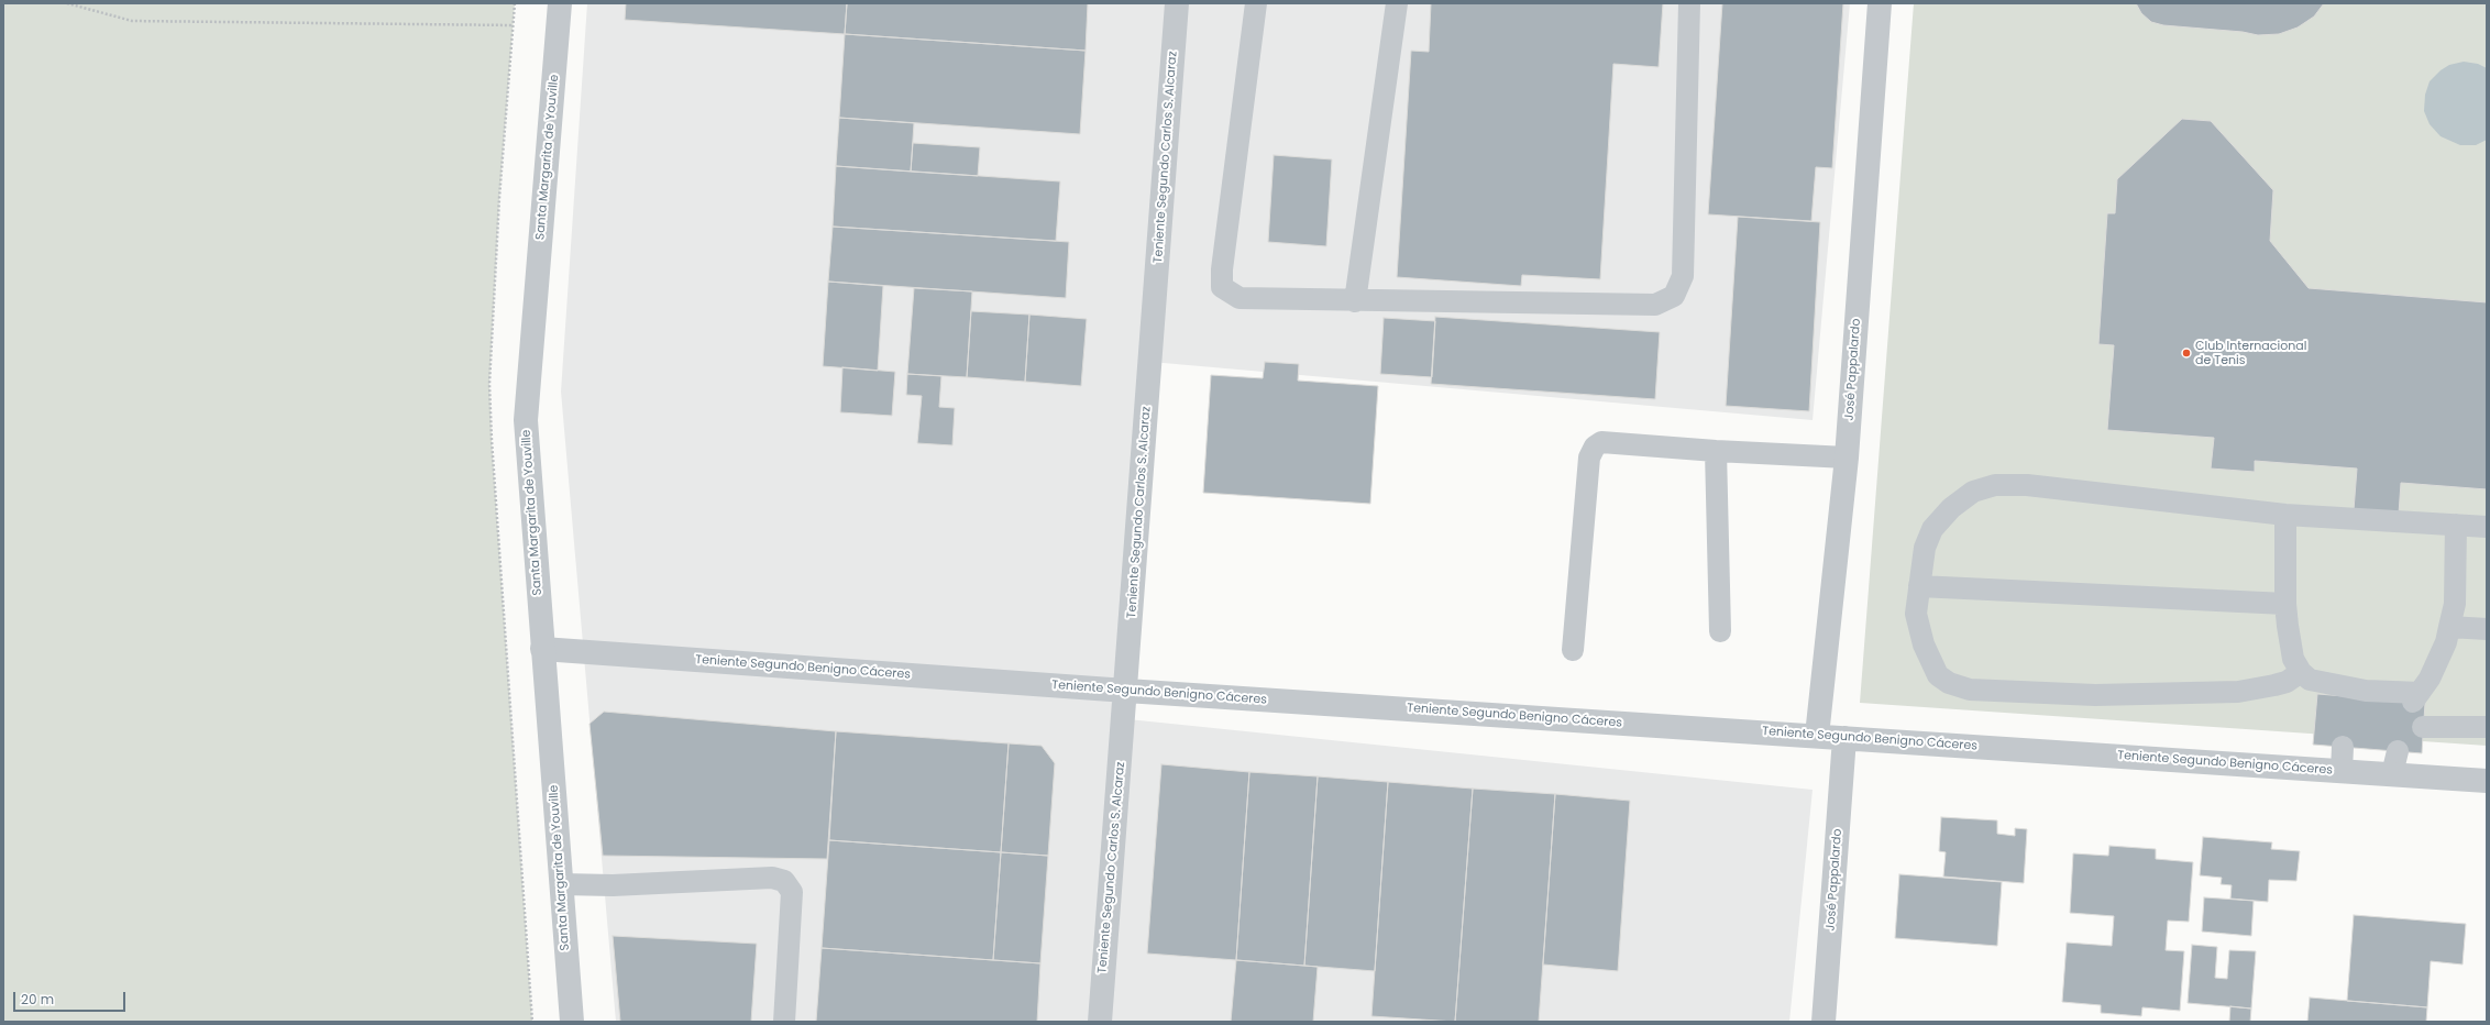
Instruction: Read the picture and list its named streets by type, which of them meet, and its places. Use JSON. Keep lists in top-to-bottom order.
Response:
{
  "streets": {
    "street": [
      "Santa Margarita de Youville",
      "Teniente Segundo Carlos S. Alcaraz",
      "José Pappalardo",
      "Teniente Segundo Benigno Cáceres"
    ]
  },
  "crossings": [
    ["Santa Margarita de Youville", "Teniente Segundo Benigno Cáceres"],
    ["Teniente Segundo Carlos S. Alcaraz", "Teniente Segundo Benigno Cáceres"],
    ["José Pappalardo", "Teniente Segundo Benigno Cáceres"]
  ],
  "places": ["Club Internacional de Tenis"],
  "scale_bar": "20 m"
}
